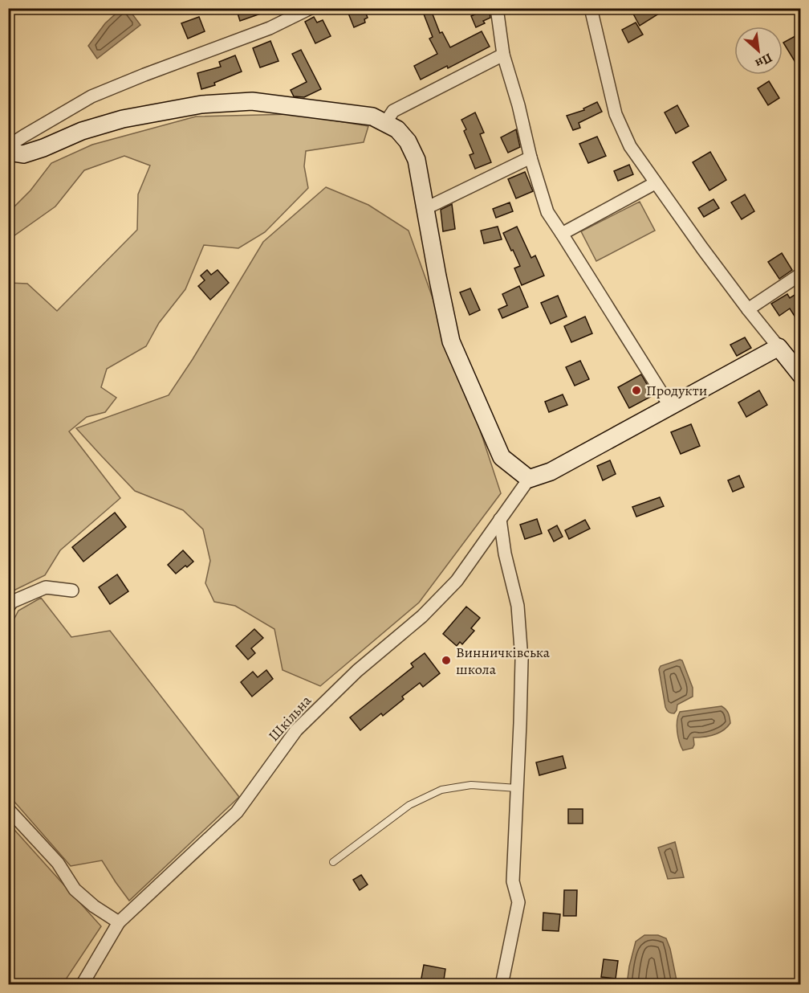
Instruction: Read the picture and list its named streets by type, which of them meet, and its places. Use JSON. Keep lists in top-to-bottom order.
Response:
{
  "streets": {
    "street": ["Шкільна"]
  },
  "places": ["Продукти", "Винничківська школа"],
  "north": "bottom right"
}
